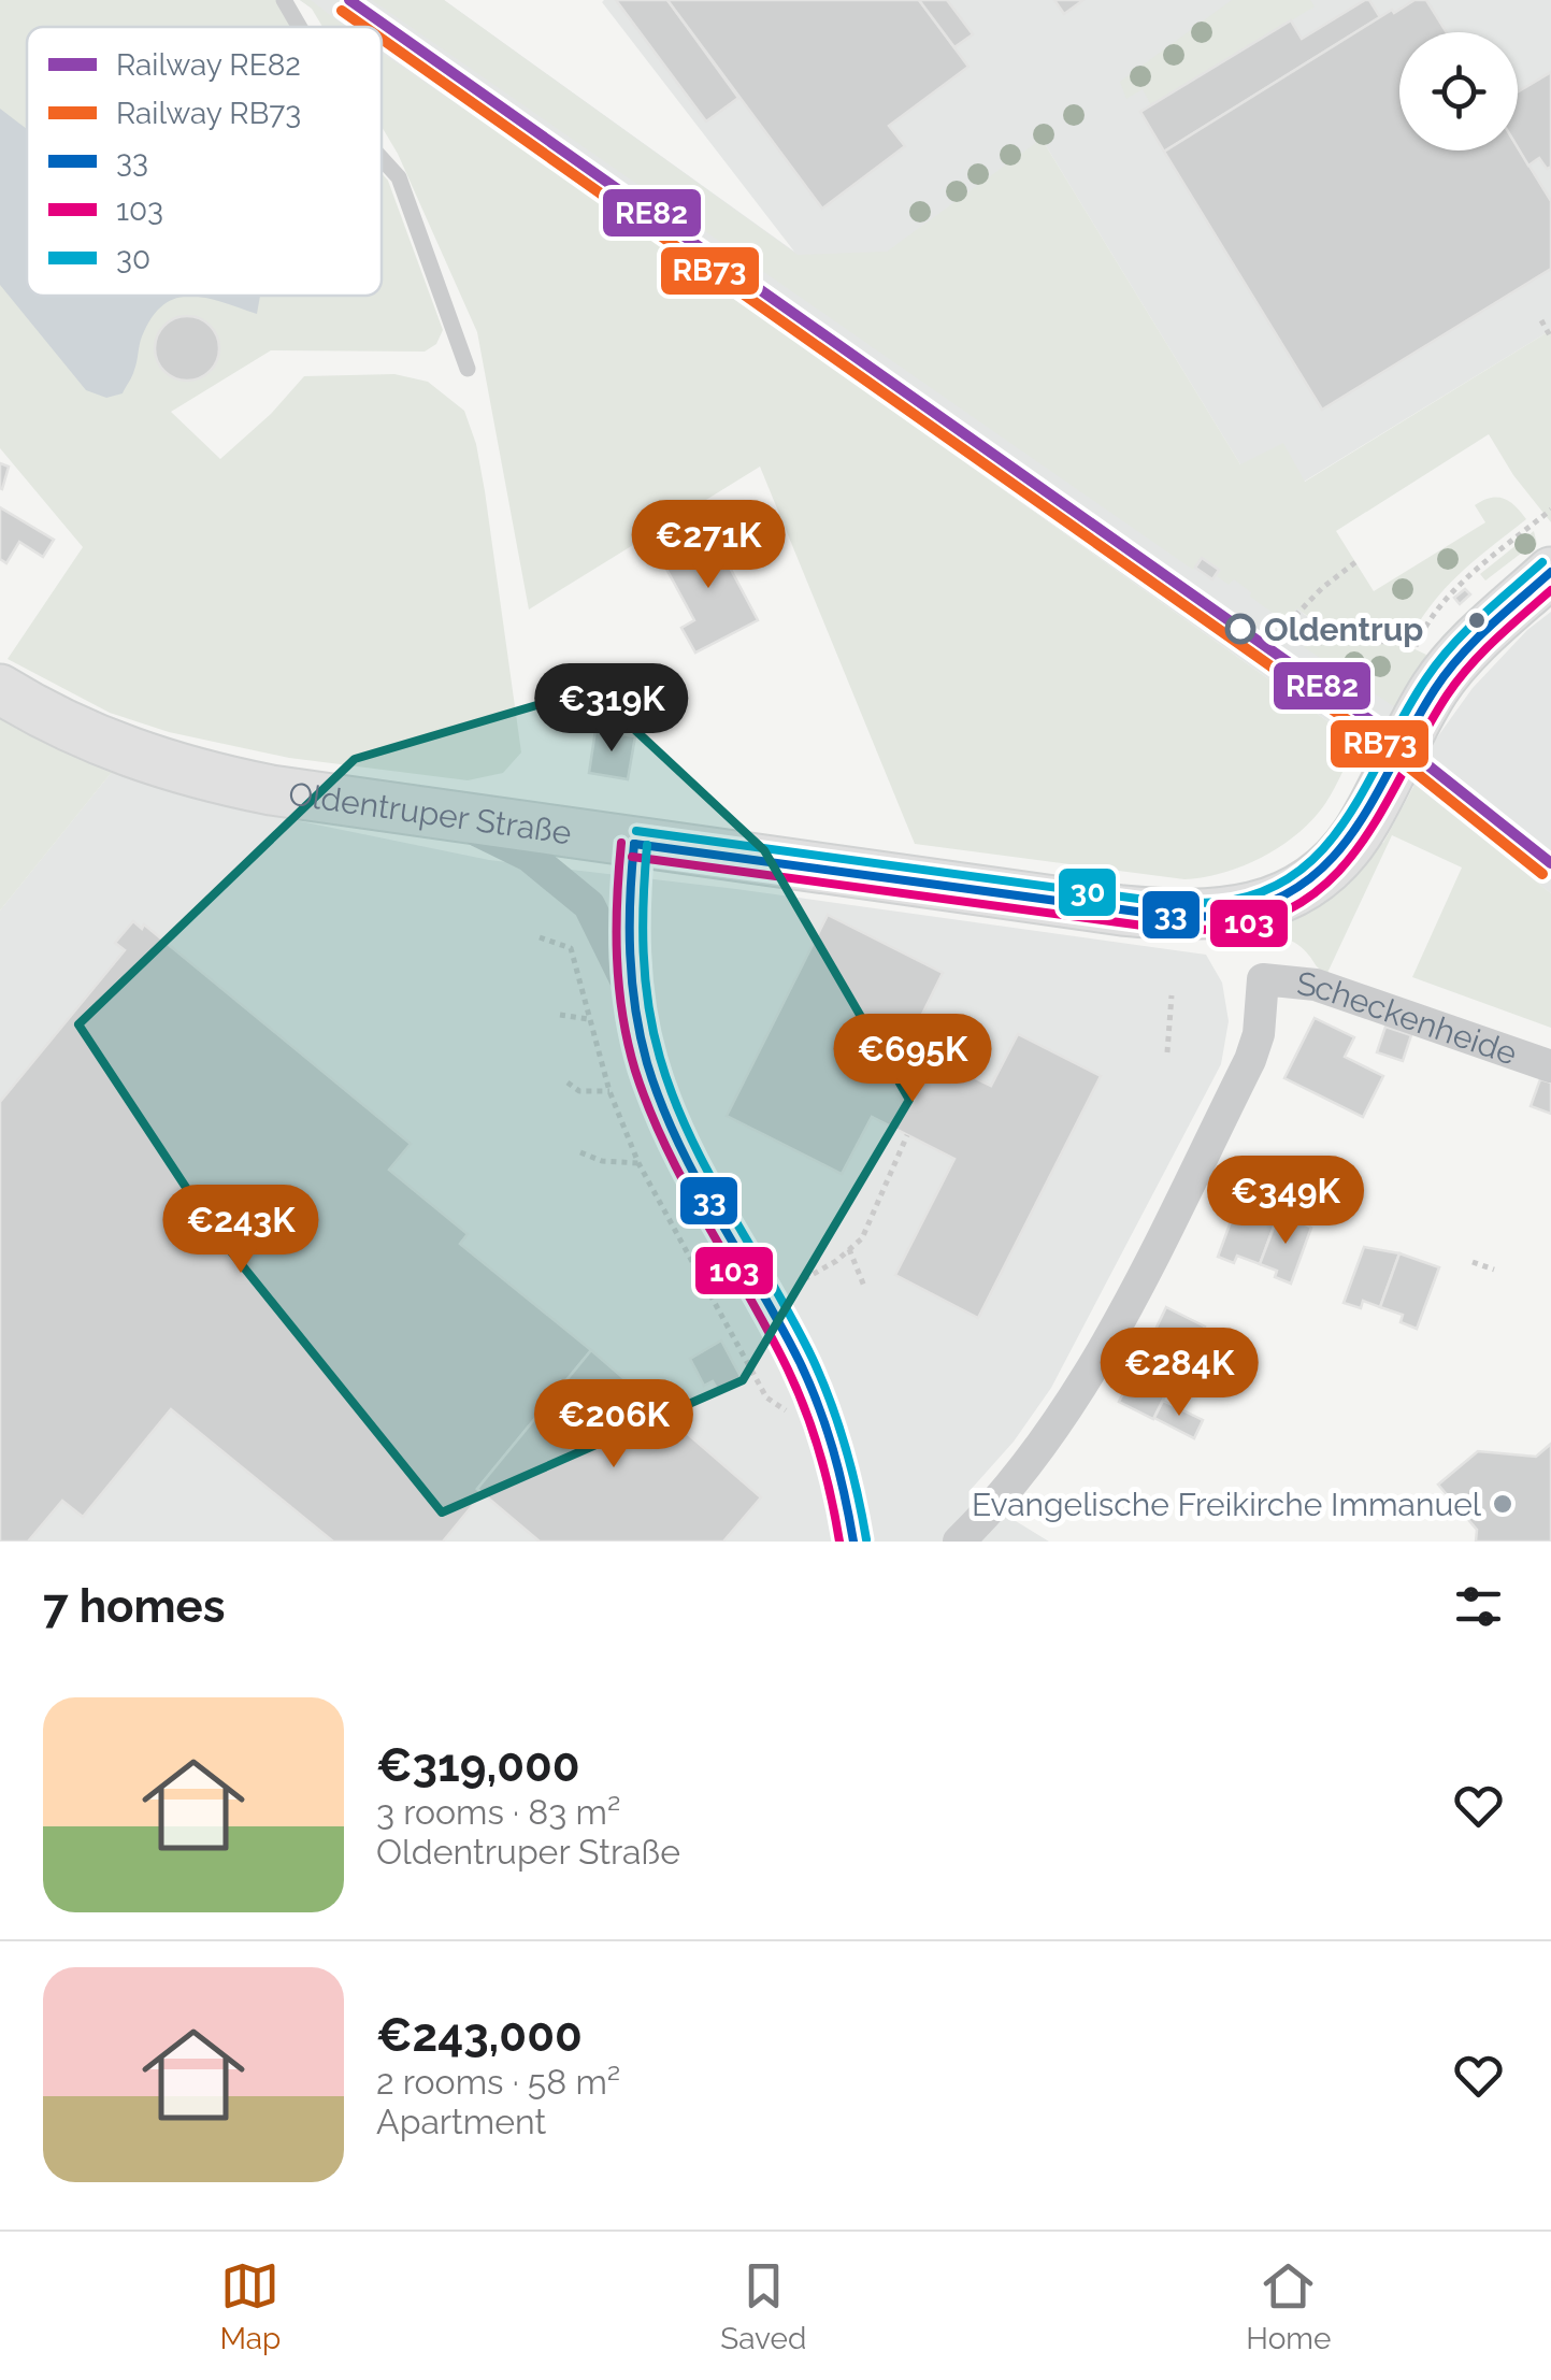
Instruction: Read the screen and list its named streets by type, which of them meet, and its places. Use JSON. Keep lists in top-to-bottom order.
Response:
{
  "streets": {
    "street": ["Oldentruper Straße", "Scheckenheide"]
  },
  "places": ["Oldentrup", "Evangelische Freikirche Immanuel"],
  "lines": [
    "rail line RE82",
    "rail line RB73",
    "transit line 30",
    "transit line 33",
    "transit line 103"
  ],
  "legend": [
    "Railway RE82",
    "Railway RB73",
    "33",
    "103",
    "30"
  ],
  "page": {
    "price": [
      "€271K",
      "€319K",
      "€695K",
      "€349K",
      "€243K",
      "€284K",
      "€206K"
    ],
    "heading": "7 homes",
    "list": [
      {
        "name": "€319,000",
        "note": "3 rooms · 83 m² · Oldentruper Straße"
      },
      {
        "name": "€243,000",
        "note": "2 rooms · 58 m² · Apartment"
      }
    ],
    "tabs": ["Map", "Saved", "Home"]
  }
}
